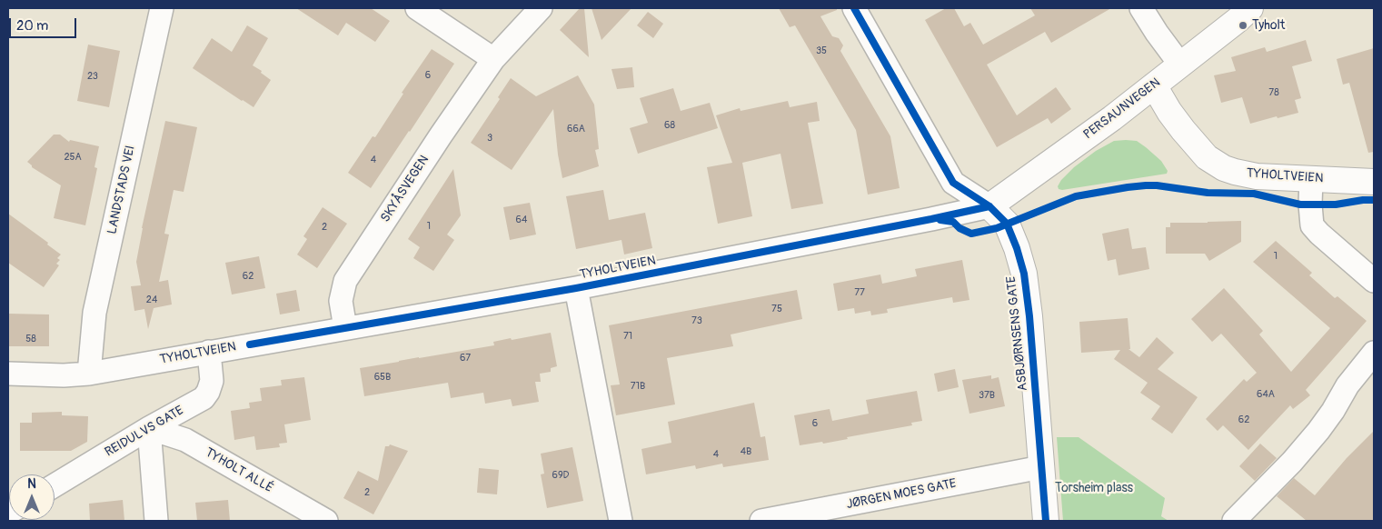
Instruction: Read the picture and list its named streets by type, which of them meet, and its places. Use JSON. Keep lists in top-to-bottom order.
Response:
{
  "streets": {
    "street": [
      "PERSAUNVEGEN",
      "TYHOLTVEIEN",
      "SKYÅSVEGEN",
      "LANDSTADS VEI",
      "ASBJØRNSENS GATE",
      "REIDULVS GATE",
      "TYHOLT ALLÉ",
      "JØRGEN MOES GATE"
    ]
  },
  "crossings": [
    ["PERSAUNVEGEN", "TYHOLTVEIEN"],
    ["PERSAUNVEGEN", "ASBJØRNSENS GATE"],
    ["TYHOLTVEIEN", "SKYÅSVEGEN"],
    ["TYHOLTVEIEN", "LANDSTADS VEI"],
    ["TYHOLTVEIEN", "ASBJØRNSENS GATE"],
    ["TYHOLTVEIEN", "REIDULVS GATE"],
    ["ASBJØRNSENS GATE", "JØRGEN MOES GATE"],
    ["REIDULVS GATE", "TYHOLT ALLÉ"]
  ],
  "parks": ["Torsheim plass"],
  "places": ["Tyholt"],
  "house_numbers": [
    "35",
    "6",
    "23",
    "78",
    "68",
    "66A",
    "3",
    "25A",
    "4",
    "64",
    "1",
    "2",
    "1",
    "62",
    "77",
    "24",
    "75",
    "73",
    "71",
    "58",
    "67",
    "65B",
    "71B",
    "64A",
    "37B",
    "62",
    "6",
    "4B",
    "4",
    "69D",
    "2"
  ],
  "scale_bar": "20 m",
  "north": "top"
}
